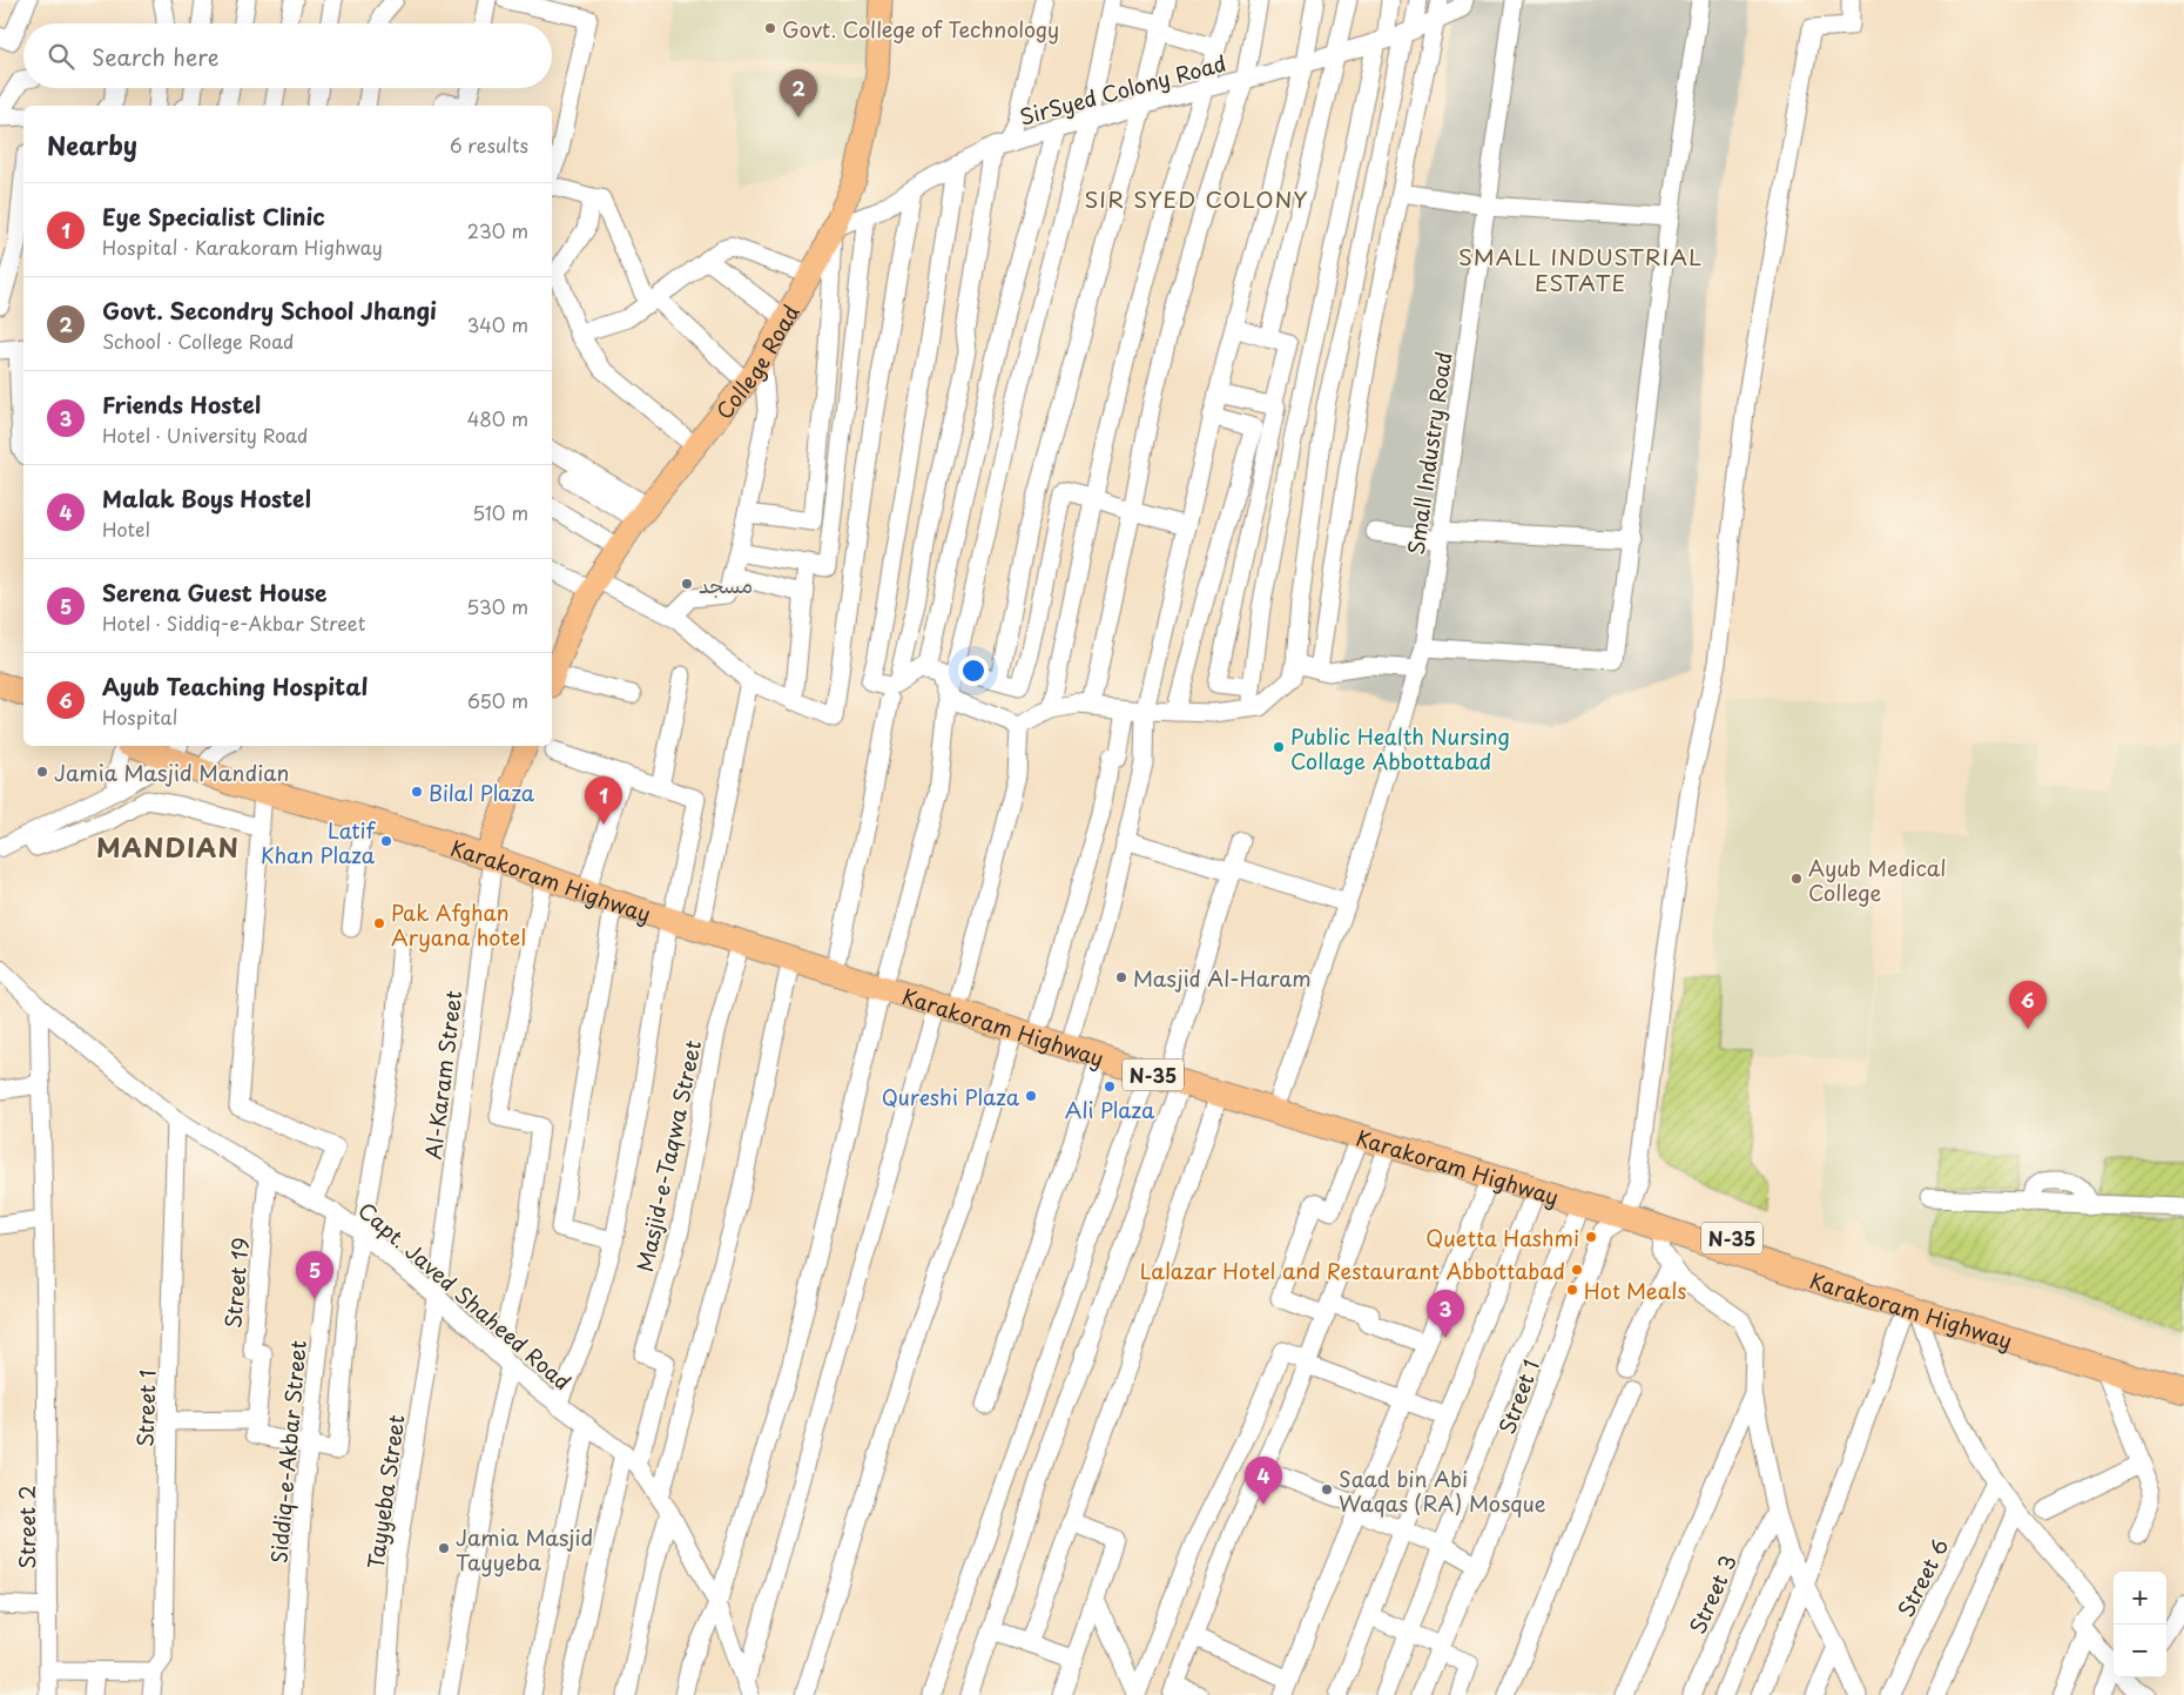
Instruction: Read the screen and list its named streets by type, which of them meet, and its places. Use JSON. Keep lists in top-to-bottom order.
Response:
{
  "streets": {
    "highway": ["Karakoram Highway", "N-35"],
    "main road": ["College Road"],
    "street": [
      "SirSyed Colony Road",
      "Small Industry Road",
      "Al-Karam Street",
      "Masjid-e-Taqwa Street",
      "Street 19",
      "Capt. Javed Shaheed Road",
      "Street 1",
      "Siddiq-e-Akbar Street",
      "Tayyeba Street",
      "Street 2",
      "Street 6",
      "Street 3"
    ]
  },
  "crossings": [
    ["SirSyed Colony Road", "College Road"],
    ["Small Industry Road", "Karakoram Highway"],
    ["Karakoram Highway", "Al-Karam Street"],
    ["Karakoram Highway", "Masjid-e-Taqwa Street"],
    ["Karakoram Highway", "Street 1"],
    ["Al-Karam Street", "Capt. Javed Shaheed Road"],
    ["Al-Karam Street", "Tayyeba Street"],
    ["Masjid-e-Taqwa Street", "Capt. Javed Shaheed Road"],
    ["Street 19", "Capt. Javed Shaheed Road"],
    ["Capt. Javed Shaheed Road", "Street 1"],
    ["Capt. Javed Shaheed Road", "Siddiq-e-Akbar Street"],
    ["Capt. Javed Shaheed Road", "Tayyeba Street"],
    ["Capt. Javed Shaheed Road", "Street 2"]
  ],
  "districts": ["SIR SYED COLONY", "SMALL INDUSTRIAL ESTATE", "MANDIAN"],
  "places": [
    "Govt. College of Technology",
    "مسجد",
    "Public Health Nursing Collage Abbottabad",
    "Jamia Masjid Mandian",
    "Bilal Plaza",
    "Latif Khan Plaza",
    "Ayub Medical College",
    "Pak Afghan Aryana hotel",
    "Masjid Al-Haram",
    "Ali Plaza",
    "Qureshi Plaza",
    "Quetta Hashmi",
    "Lalazar Hotel and Restaurant Abbottabad",
    "Hot Meals",
    "Saad bin Abi Waqas (RA) Mosque",
    "Jamia Masjid Tayyeba"
  ],
  "page": {
    "search": "Search here",
    "pins": [
      "2",
      "1",
      "6",
      "5",
      "3",
      "4"
    ],
    "heading": ["Nearby", "6 results"],
    "list": [
      {
        "mark": "1",
        "name": "Eye Specialist Clinic",
        "note": "Hospital · Karakoram Highway",
        "value": "230 m"
      },
      {
        "mark": "2",
        "name": "Govt. Secondry School Jhangi",
        "note": "School · College Road",
        "value": "340 m"
      },
      {
        "mark": "3",
        "name": "Friends Hostel",
        "note": "Hotel · University Road",
        "value": "480 m"
      },
      {
        "mark": "4",
        "name": "Malak Boys Hostel",
        "note": "Hotel",
        "value": "510 m"
      },
      {
        "mark": "5",
        "name": "Serena Guest House",
        "note": "Hotel · Siddiq-e-Akbar Street",
        "value": "530 m"
      },
      {
        "mark": "6",
        "name": "Ayub Teaching Hospital",
        "note": "Hospital",
        "value": "650 m"
      }
    ],
    "map_buttons": ["+", "−"]
  }
}
